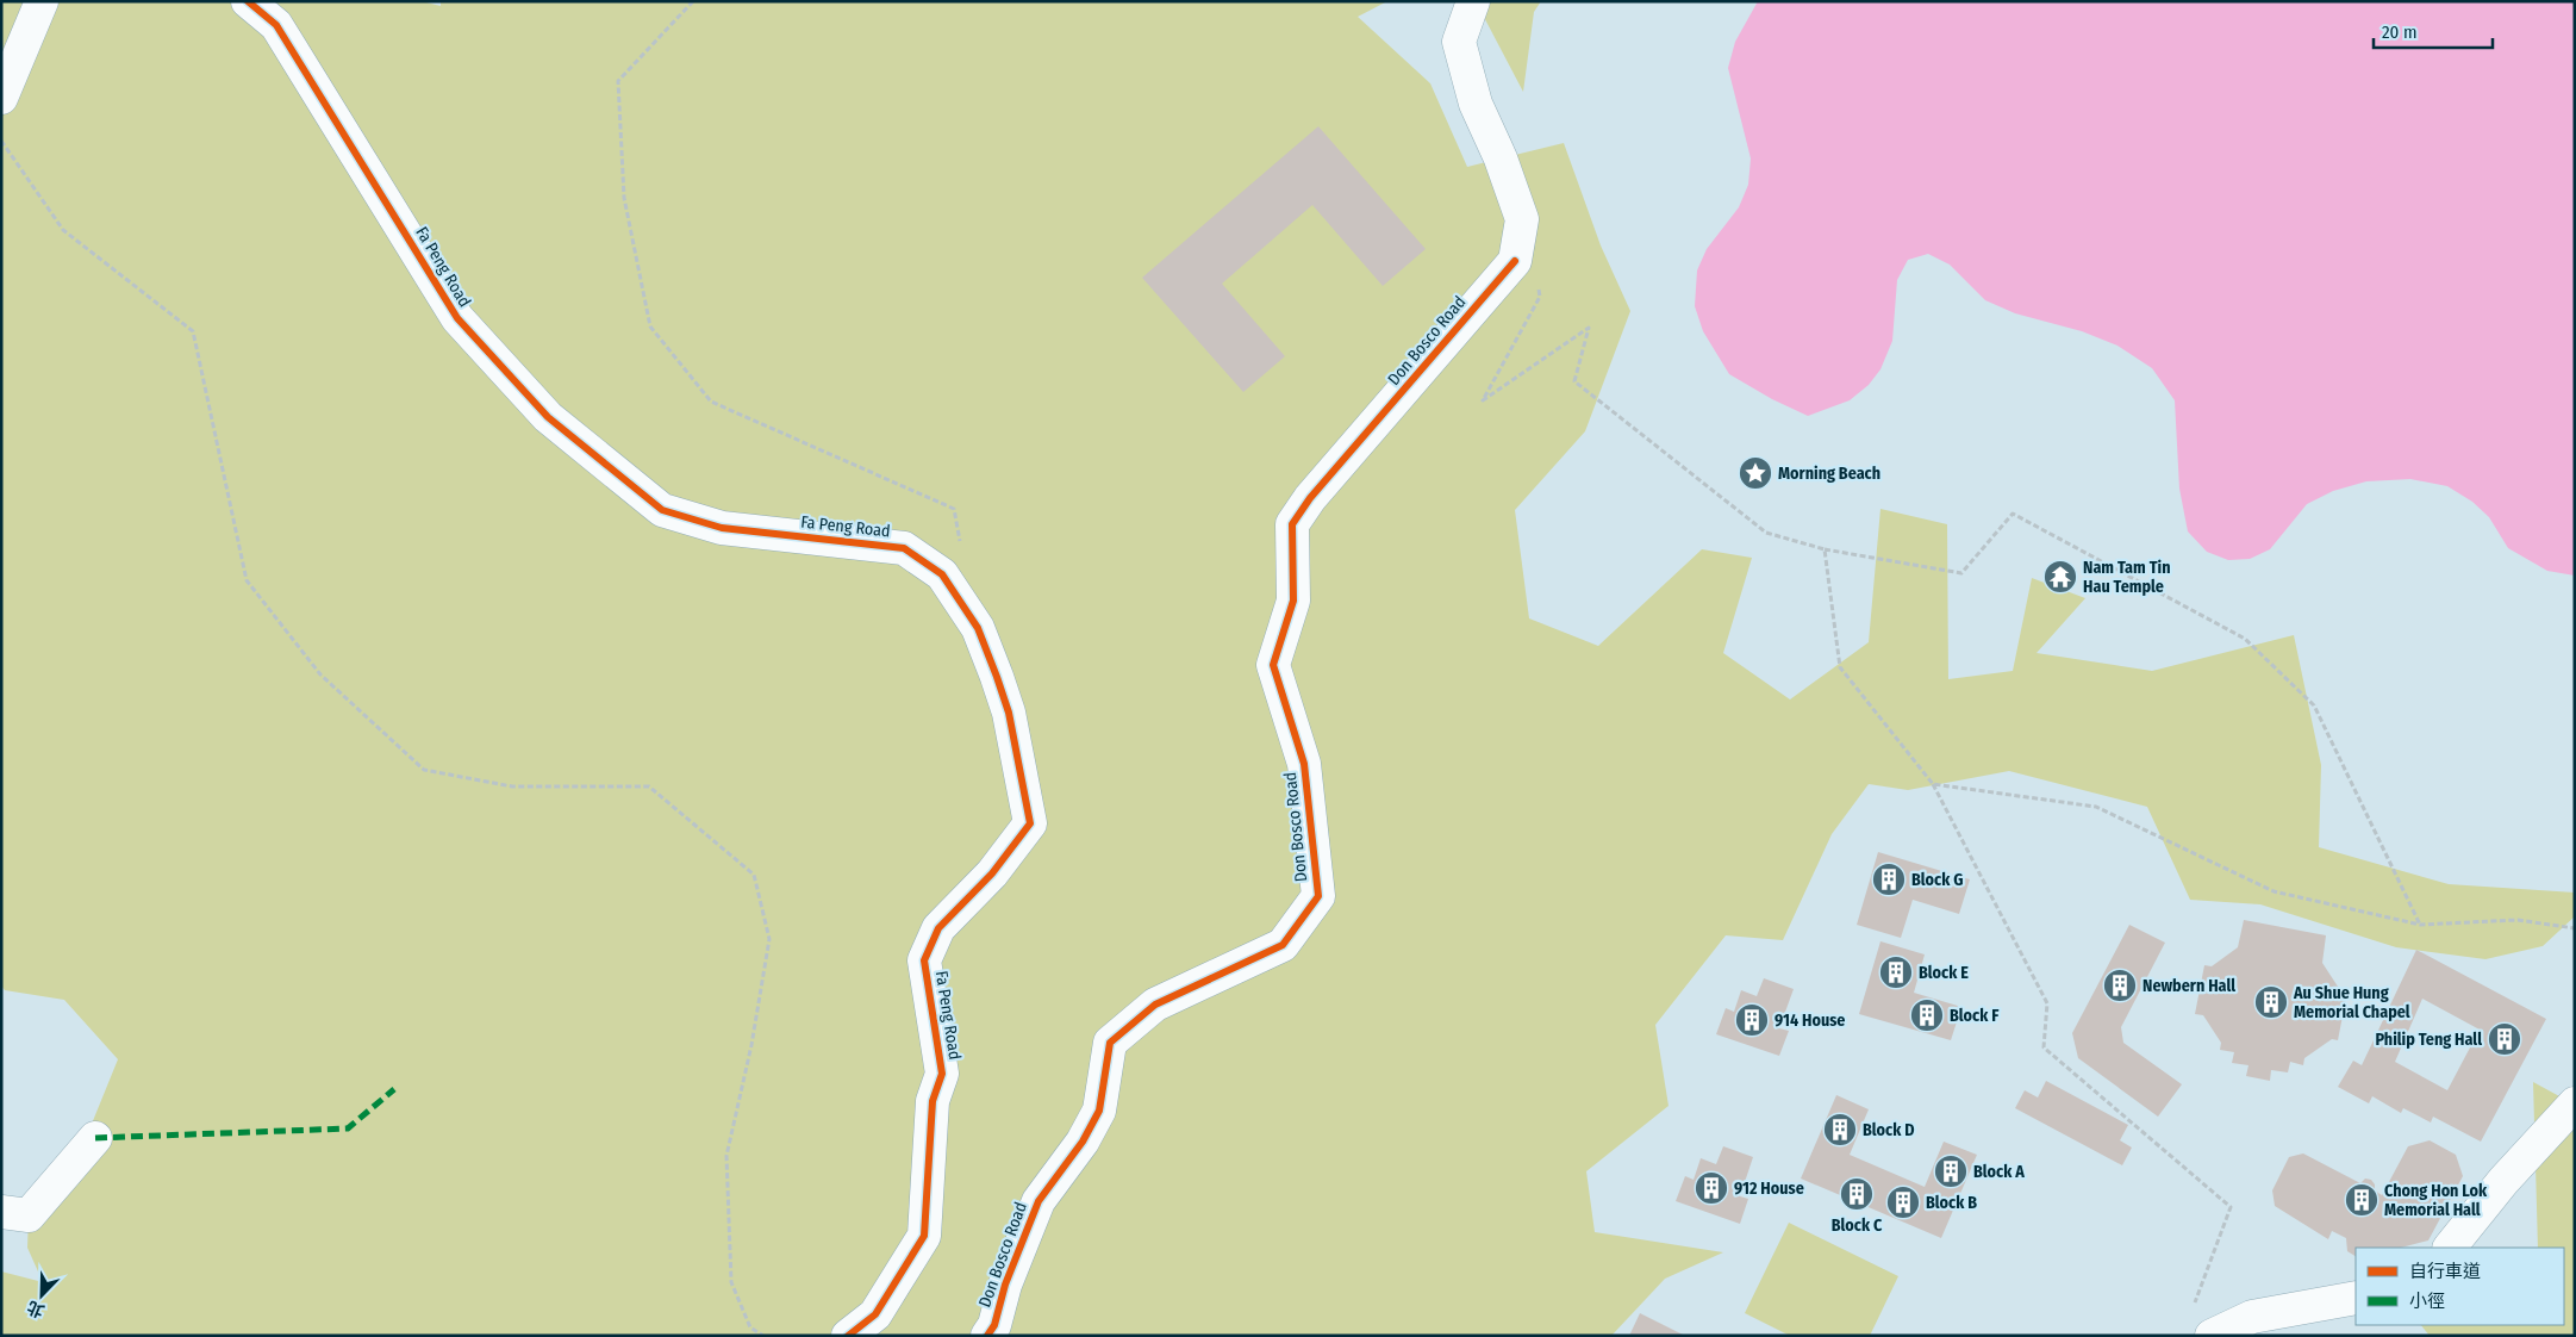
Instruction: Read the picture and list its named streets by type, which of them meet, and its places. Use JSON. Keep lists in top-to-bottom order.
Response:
{
  "streets": {
    "street": ["Fa Peng Road", "Don Bosco Road"]
  },
  "places": {
    "place": ["Morning Beach"],
    "temple": ["Nam Tam Tin Hau Temple"],
    "building": [
      "Block G",
      "Block E",
      "Newbern Hall",
      "Au Shue Hung Memorial Chapel",
      "Block F",
      "914 House",
      "Philip Teng Hall",
      "Block D",
      "Block A",
      "912 House",
      "Block C",
      "Chong Hon Lok Memorial Hall",
      "Block B"
    ]
  },
  "legend": ["自行車道", "小徑"],
  "scale_bar": "20 m",
  "north": "bottom left"
}
